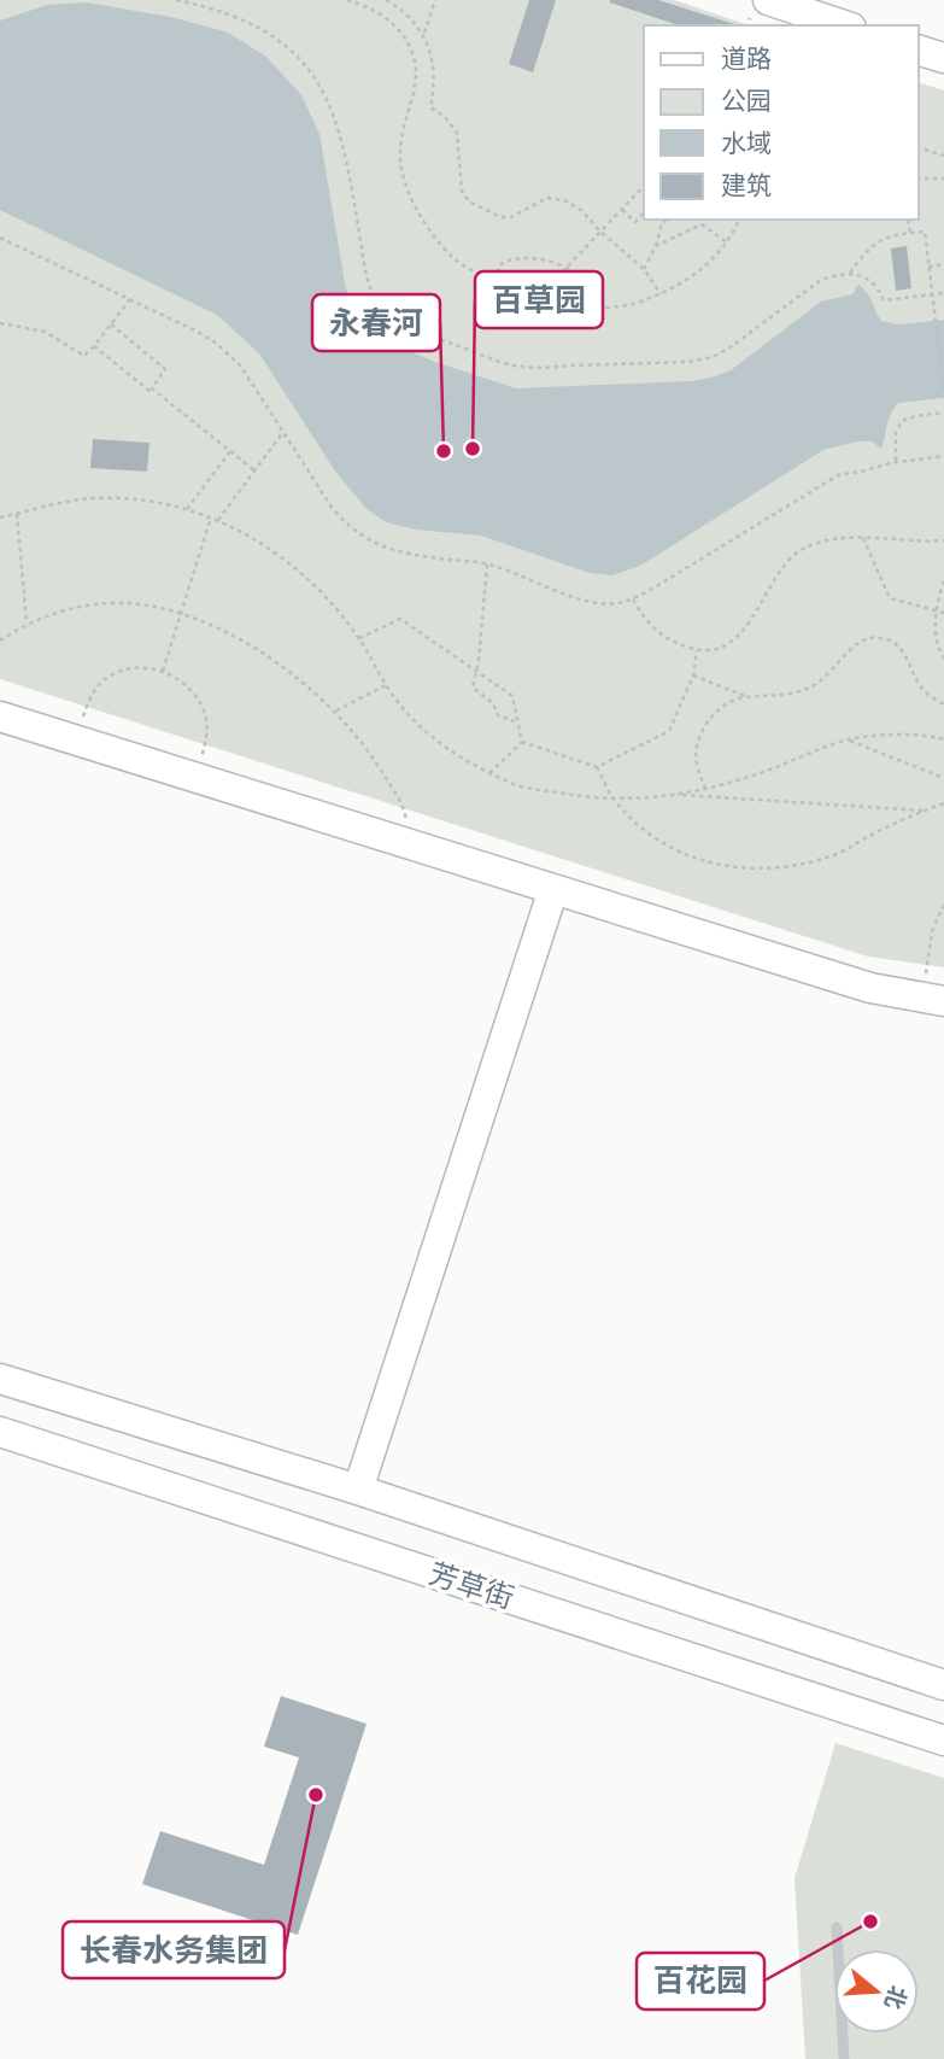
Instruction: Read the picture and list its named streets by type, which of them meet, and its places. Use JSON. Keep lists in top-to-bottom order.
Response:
{
  "streets": {
    "main road": ["芳草街"]
  },
  "places": [
    "百草园",
    "永春河",
    "长春水务集团",
    "百花园"
  ],
  "legend": [
    "道路",
    "公园",
    "水域",
    "建筑"
  ],
  "north": "right"
}
